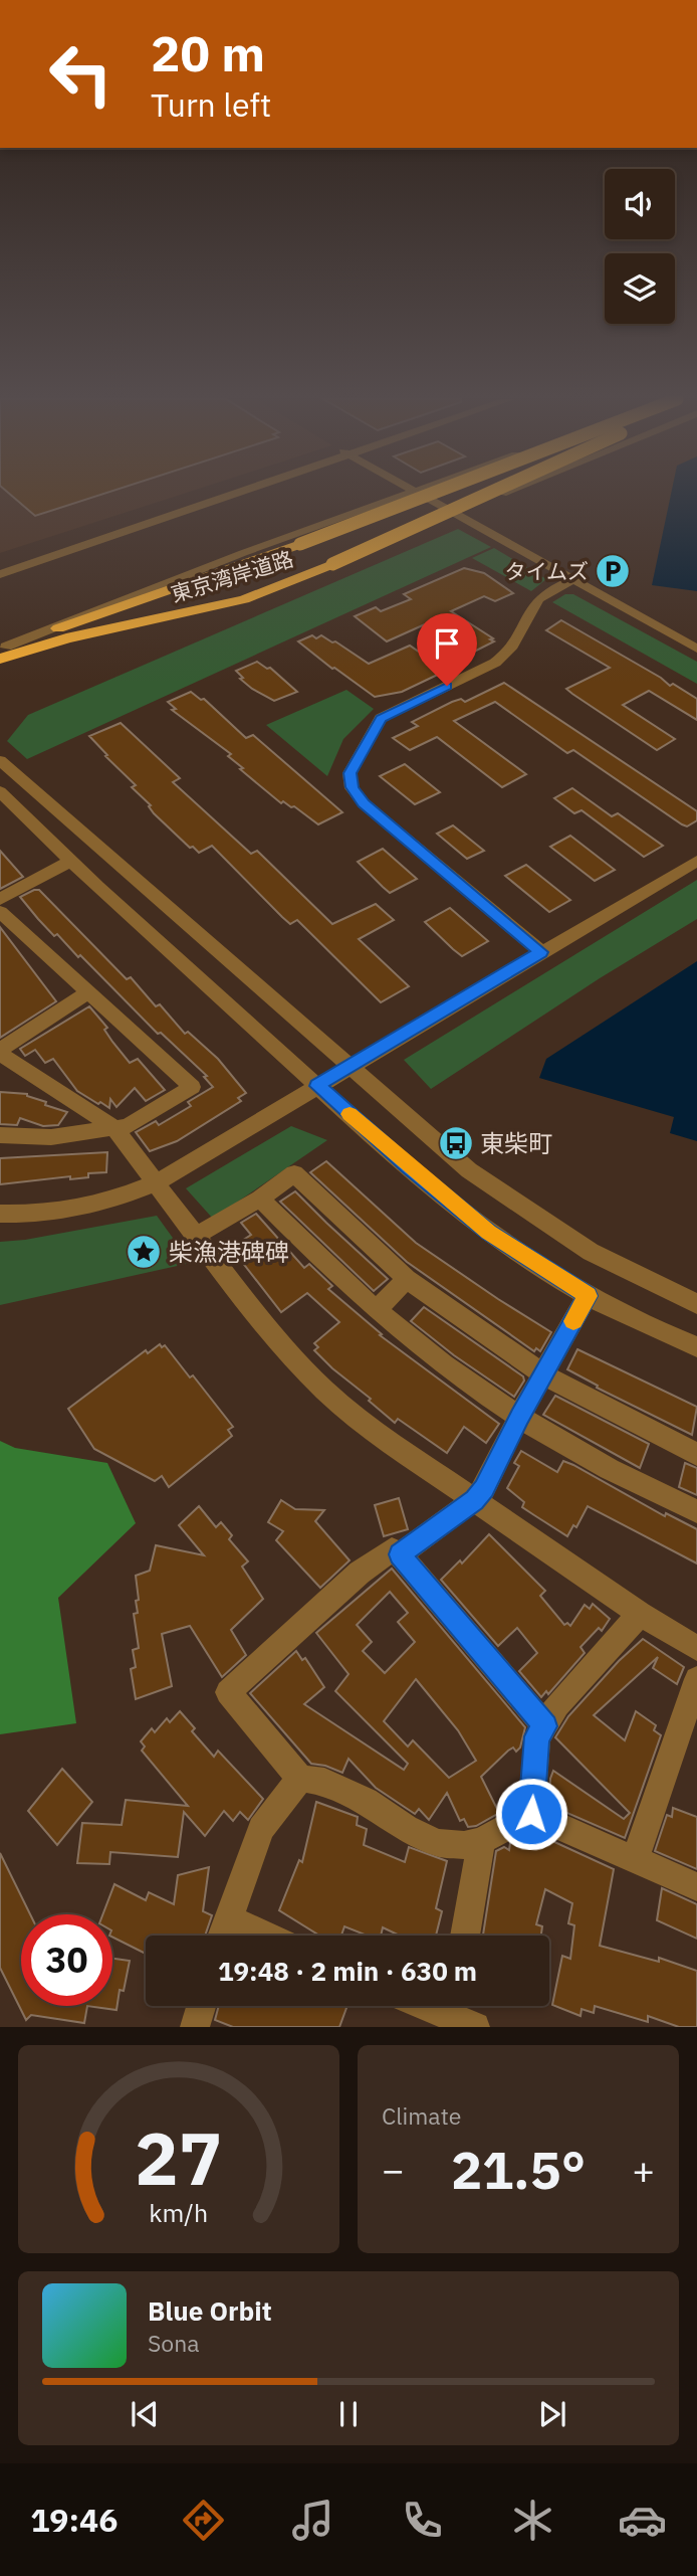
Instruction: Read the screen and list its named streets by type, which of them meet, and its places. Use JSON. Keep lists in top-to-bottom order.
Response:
{
  "streets": {
    "highway": ["東京湾岸道路"]
  },
  "places": {
    "parking": ["タイムズ"],
    "bus stop": ["東柴町"],
    "place": ["柴漁港碑碑"]
  },
  "page": {
    "turn": ["20 m", "Turn left"],
    "limit": "30",
    "trip": "19:48 · 2 min · 630 m",
    "tile": "Climate",
    "heat": ["−", "21.5°", "+"],
    "song": ["Blue Orbit", "Sona"],
    "tabs": "19:46",
    "gauge": ["27", "km/h"]
  }
}
